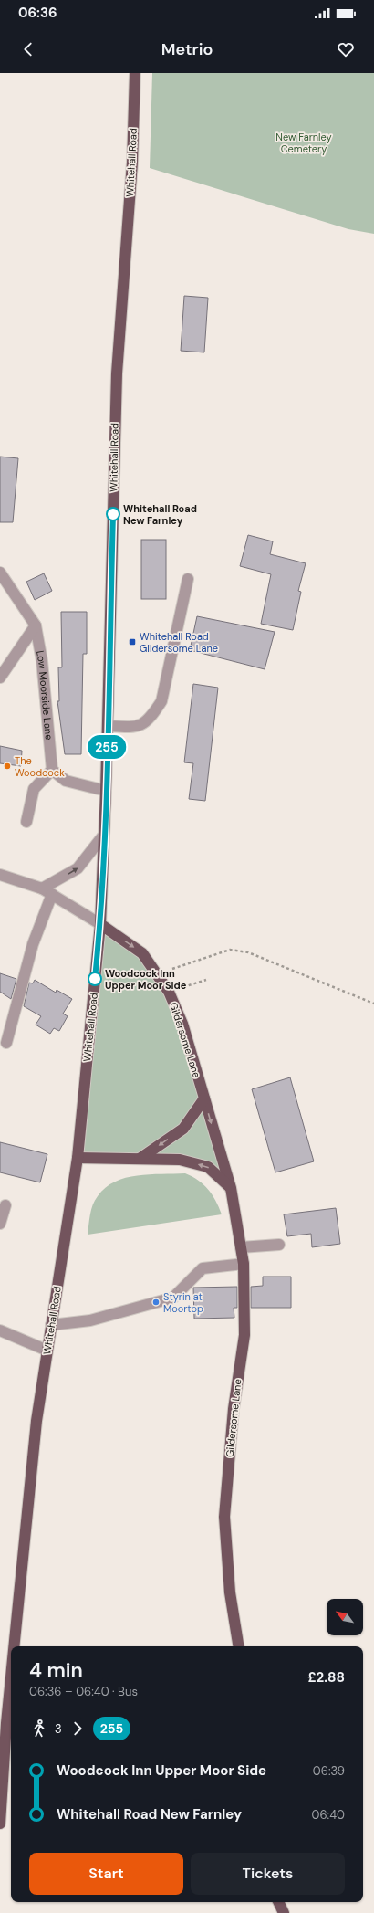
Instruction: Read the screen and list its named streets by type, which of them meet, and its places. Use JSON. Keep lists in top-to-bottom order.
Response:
{
  "streets": {
    "main road": ["Whitehall Road", "Gildersome Lane"],
    "street": ["Low Moorside Lane"]
  },
  "crossings": [
    ["Whitehall Road", "Gildersome Lane"]
  ],
  "parks": ["New Farnley Cemetery"],
  "places": {
    "other": [
      "Whitehall Road New Farnley",
      "The Woodcock",
      "Woodcock Inn Upper Moor Side",
      "Styrin at Moortop"
    ],
    "transit": ["Whitehall Road Gildersome Lane"]
  },
  "lines": ["bus line 255"],
  "north": "top left",
  "page": {
    "status": "06:36",
    "header": "Metrio",
    "on_map": "255",
    "heading": ["4 min", "06:36 – 06:40 · Bus", "£2.88"],
    "legs": ["3", "255"],
    "list": [
      {
        "name": "Woodcock Inn Upper Moor Side",
        "value": "06:39"
      },
      {
        "name": "Whitehall Road New Farnley",
        "value": "06:40"
      }
    ],
    "buttons": ["Start", "Tickets"]
  }
}
